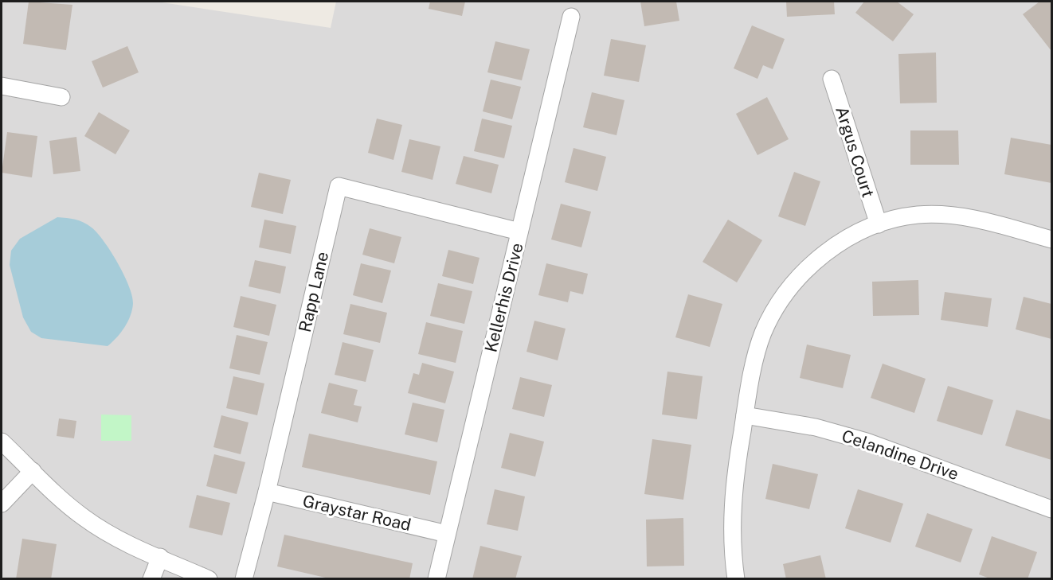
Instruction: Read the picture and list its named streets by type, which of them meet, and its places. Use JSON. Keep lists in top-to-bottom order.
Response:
{
  "streets": {
    "street": [
      "Argus Court",
      "Rapp Lane",
      "Kellerhis Drive",
      "Celandine Drive",
      "Graystar Road"
    ]
  },
  "crossings": [
    ["Rapp Lane", "Kellerhis Drive"],
    ["Rapp Lane", "Graystar Road"],
    ["Kellerhis Drive", "Graystar Road"]
  ]
}
